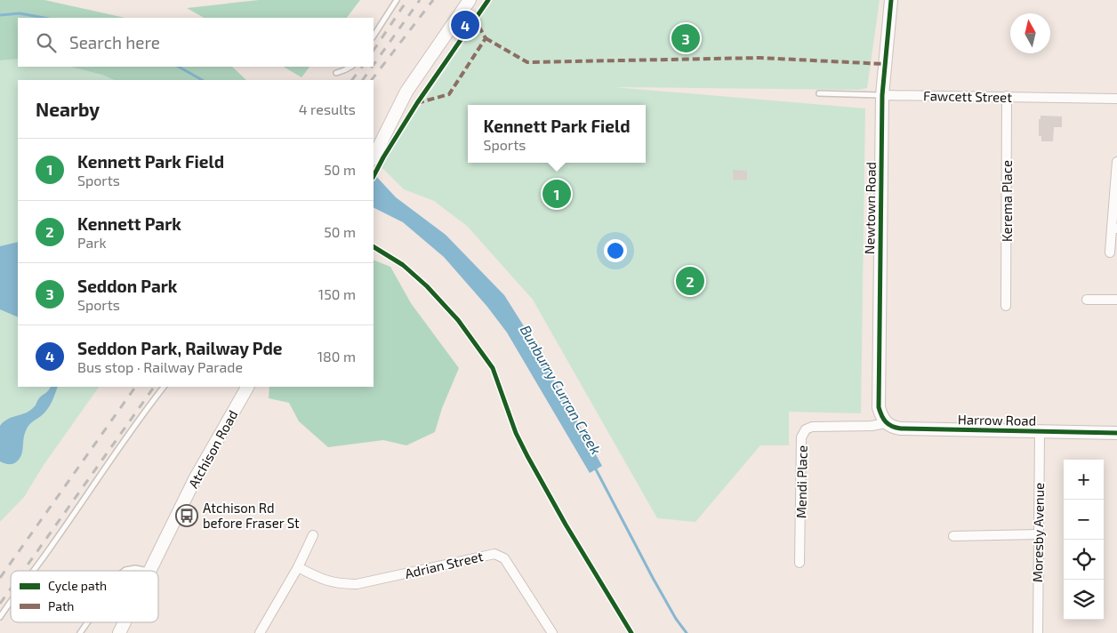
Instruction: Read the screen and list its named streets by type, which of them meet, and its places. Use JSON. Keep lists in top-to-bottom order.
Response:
{
  "streets": {
    "street": [
      "Fawcett Street",
      "Kerema Place",
      "Newtown Road",
      "Harrow Road",
      "Atchison Road",
      "Mendi Place",
      "Moresby Avenue",
      "Adrian Street"
    ]
  },
  "crossings": [
    ["Fawcett Street", "Kerema Place"],
    ["Fawcett Street", "Newtown Road"],
    ["Newtown Road", "Harrow Road"],
    ["Newtown Road", "Mendi Place"],
    ["Harrow Road", "Mendi Place"],
    ["Harrow Road", "Moresby Avenue"]
  ],
  "water": ["Bunburry Curran Creek"],
  "places": {
    "bus stop": ["Atchison Rd before Fraser St"]
  },
  "legend": ["Cycle path", "Path"],
  "north": "top",
  "page": {
    "pins": [
      "4",
      "3",
      "1",
      "2"
    ],
    "search": "Search here",
    "heading": ["Nearby", "4 results"],
    "popup": ["Kennett Park Field", "Sports"],
    "list": [
      {
        "mark": "1",
        "name": "Kennett Park Field",
        "note": "Sports",
        "value": "50 m"
      },
      {
        "mark": "2",
        "name": "Kennett Park",
        "note": "Park",
        "value": "50 m"
      },
      {
        "mark": "3",
        "name": "Seddon Park",
        "note": "Sports",
        "value": "150 m"
      },
      {
        "mark": "4",
        "name": "Seddon Park, Railway Pde",
        "note": "Bus stop · Railway Parade",
        "value": "180 m"
      }
    ],
    "map_buttons": ["+", "−"]
  }
}
